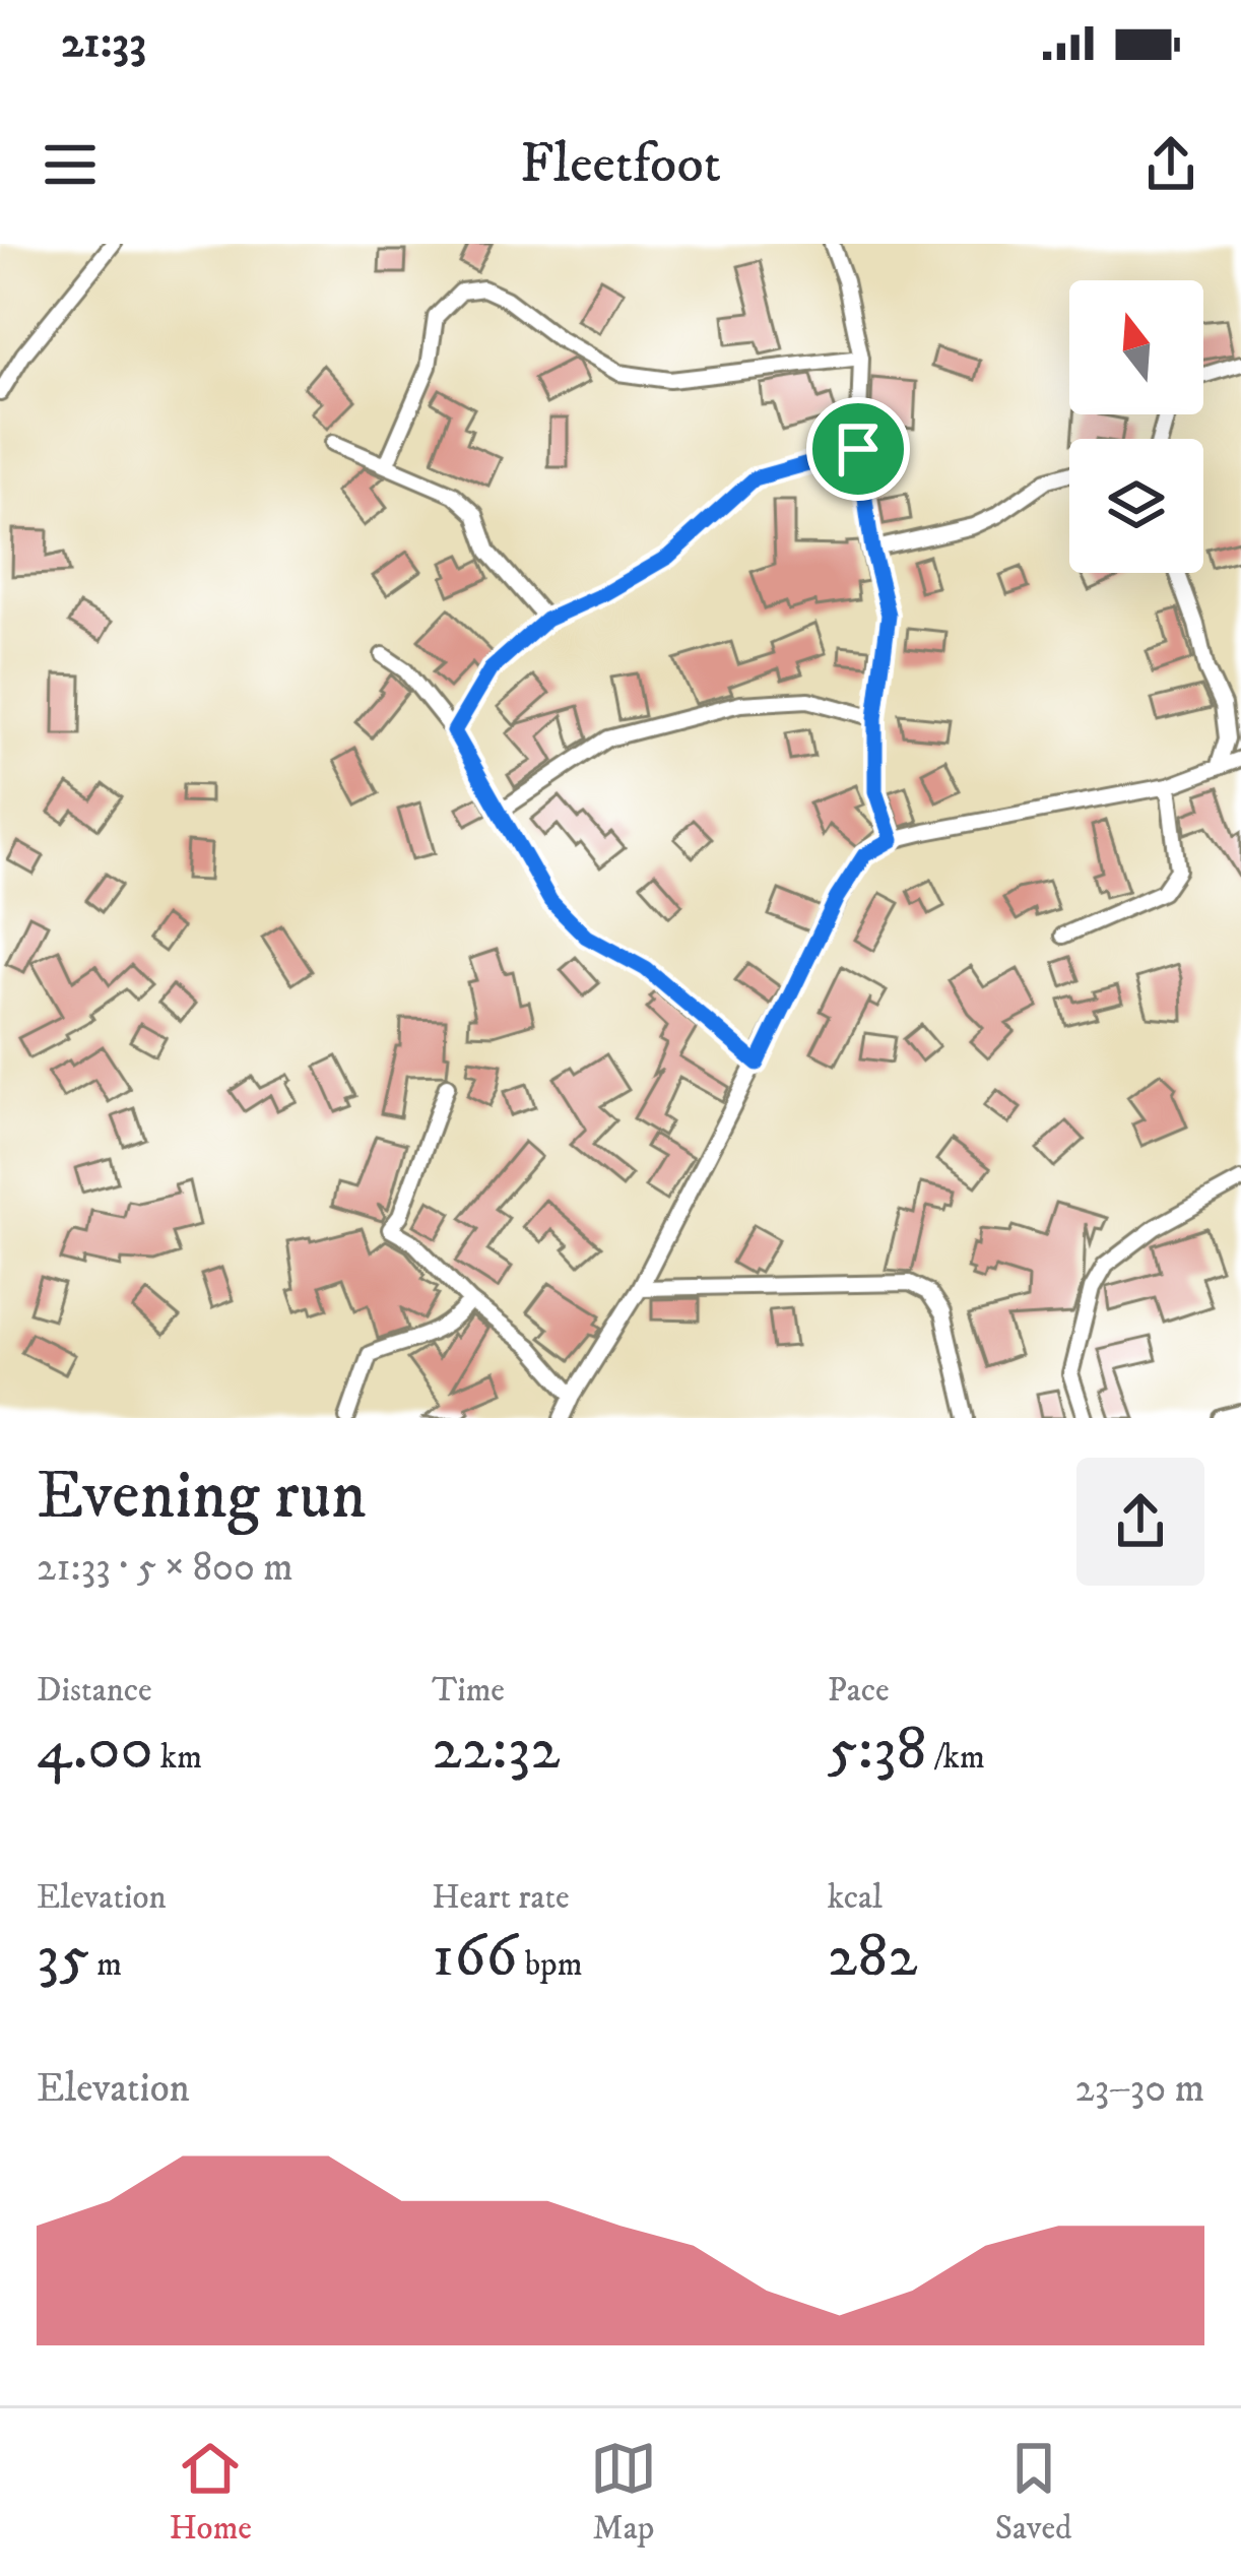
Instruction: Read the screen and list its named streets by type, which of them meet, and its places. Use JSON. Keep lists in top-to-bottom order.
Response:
{
  "north": "top",
  "page": {
    "status": "21:33",
    "header": "Fleetfoot",
    "heading": ["Evening run", "21:33 · 5 × 800 m"],
    "stats": [
      ["Distance", "4.00 km"],
      ["Time", "22:32"],
      ["Pace", "5:38 /km"],
      ["Elevation", "35 m"],
      ["Heart rate", "166 bpm"],
      ["kcal", "282"]
    ],
    "chart": ["Elevation", "23–30 m"],
    "tabs": ["Home", "Map", "Saved"]
  }
}
